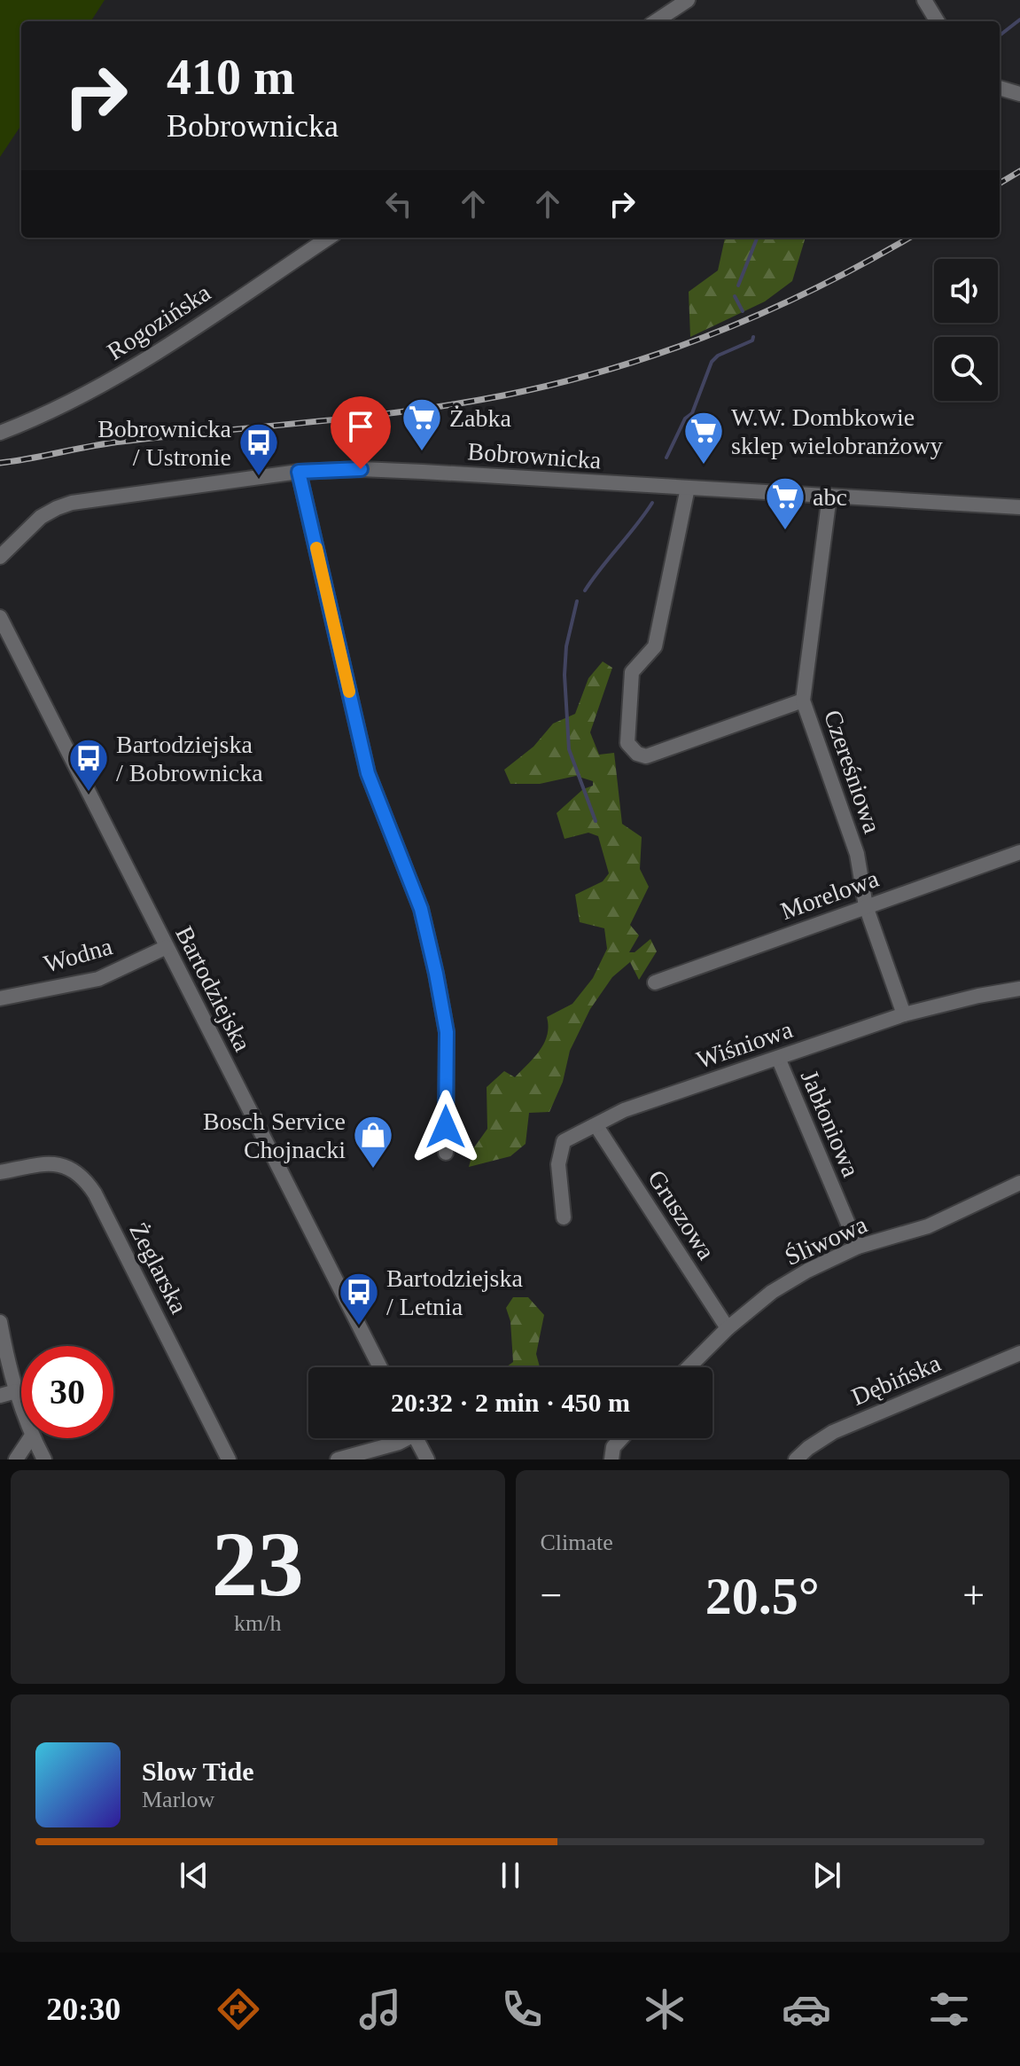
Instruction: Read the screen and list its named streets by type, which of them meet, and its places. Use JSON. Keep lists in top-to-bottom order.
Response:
{
  "streets": {
    "street": [
      "Rogozińska",
      "Bobrownicka",
      "Czereśniowa",
      "Morelowa",
      "Wodna",
      "Bartodziejska",
      "Wiśniowa",
      "Jabłoniowa",
      "Gruszowa",
      "Śliwowa",
      "Żeglarska",
      "Dębińska"
    ]
  },
  "crossings": [
    ["Bobrownicka", "Czereśniowa"],
    ["Czereśniowa", "Morelowa"],
    ["Czereśniowa", "Wiśniowa"],
    ["Wodna", "Bartodziejska"],
    ["Wiśniowa", "Jabłoniowa"],
    ["Wiśniowa", "Gruszowa"],
    ["Jabłoniowa", "Śliwowa"],
    ["Gruszowa", "Śliwowa"]
  ],
  "places": {
    "supermarket": ["Żabka", "W.W. Dombkowie sklep wielobranżowy", "abc"],
    "bus stop": ["Bobrownicka / Ustronie", "Bartodziejska / Bobrownicka", "Bartodziejska / Letnia"],
    "shop": ["Bosch Service Chojnacki"]
  },
  "page": {
    "turn": ["410 m", "Bobrownicka"],
    "limit": "30",
    "trip": "20:32 · 2 min · 450 m",
    "tile": [
      ["23", "km/h"],
      "Climate"
    ],
    "heat": ["−", "20.5°", "+"],
    "song": ["Slow Tide", "Marlow"],
    "tabs": "20:30"
  }
}
